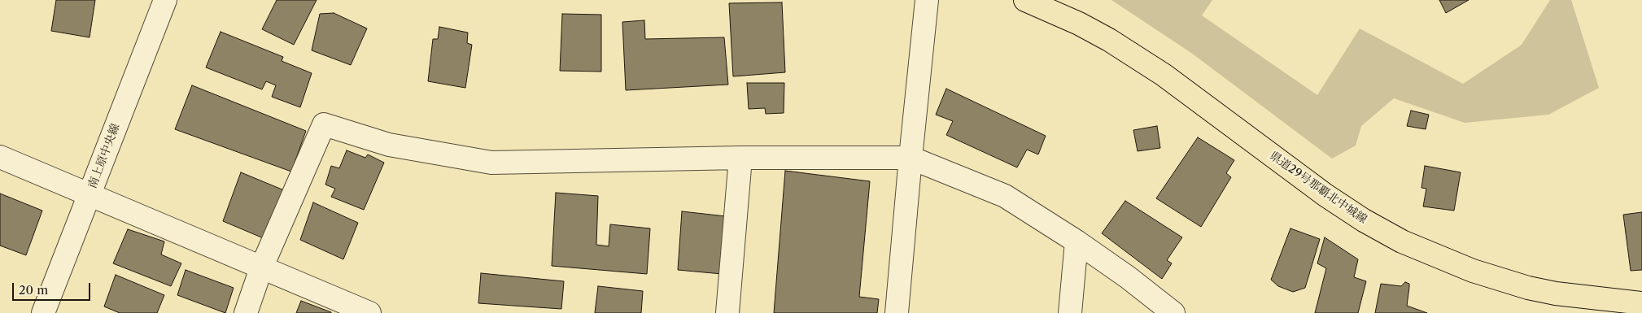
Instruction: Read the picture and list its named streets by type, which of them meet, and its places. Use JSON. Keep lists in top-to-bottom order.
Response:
{
  "streets": {
    "main road": ["県道29号那覇北中城線"],
    "street": ["南上原中央線"]
  },
  "scale_bar": "20 m"
}
